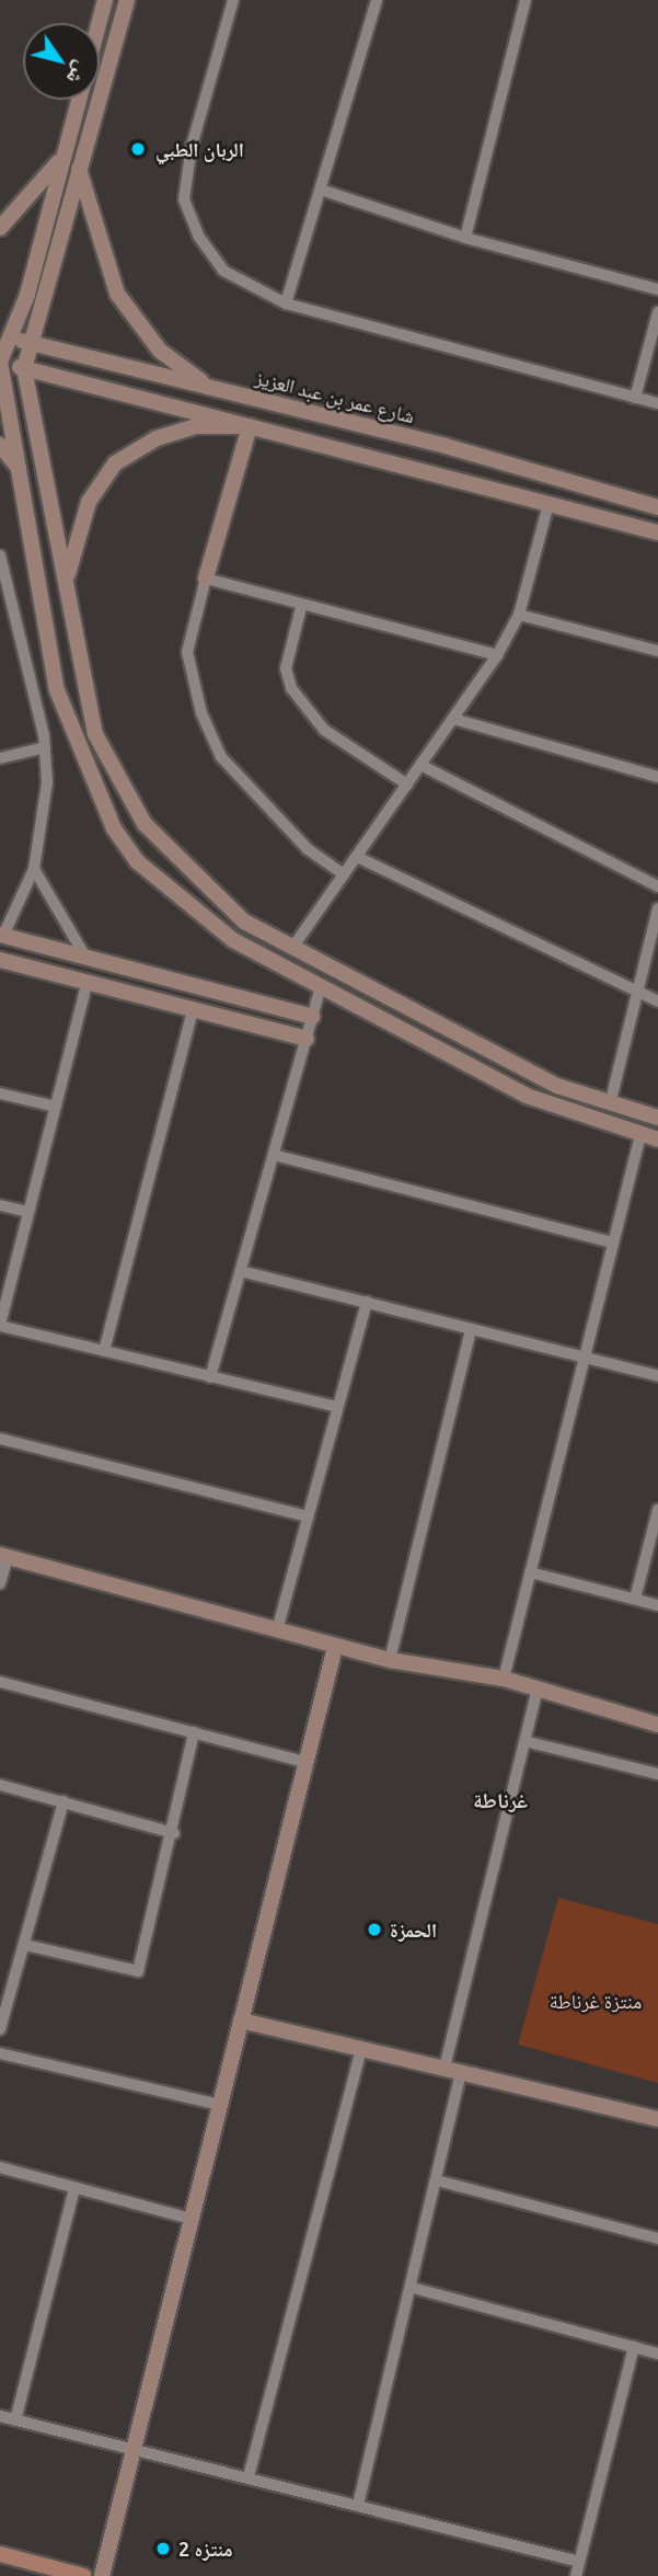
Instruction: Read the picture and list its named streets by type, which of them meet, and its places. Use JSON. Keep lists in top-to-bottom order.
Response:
{
  "streets": {
    "street": ["شارع عمر بن عبد العزيز"]
  },
  "districts": ["غرناطة"],
  "parks": ["منتزة غرناطة"],
  "places": ["الربان الطبي", "الحمزة", "منتزه 2"],
  "north": "bottom right"
}
